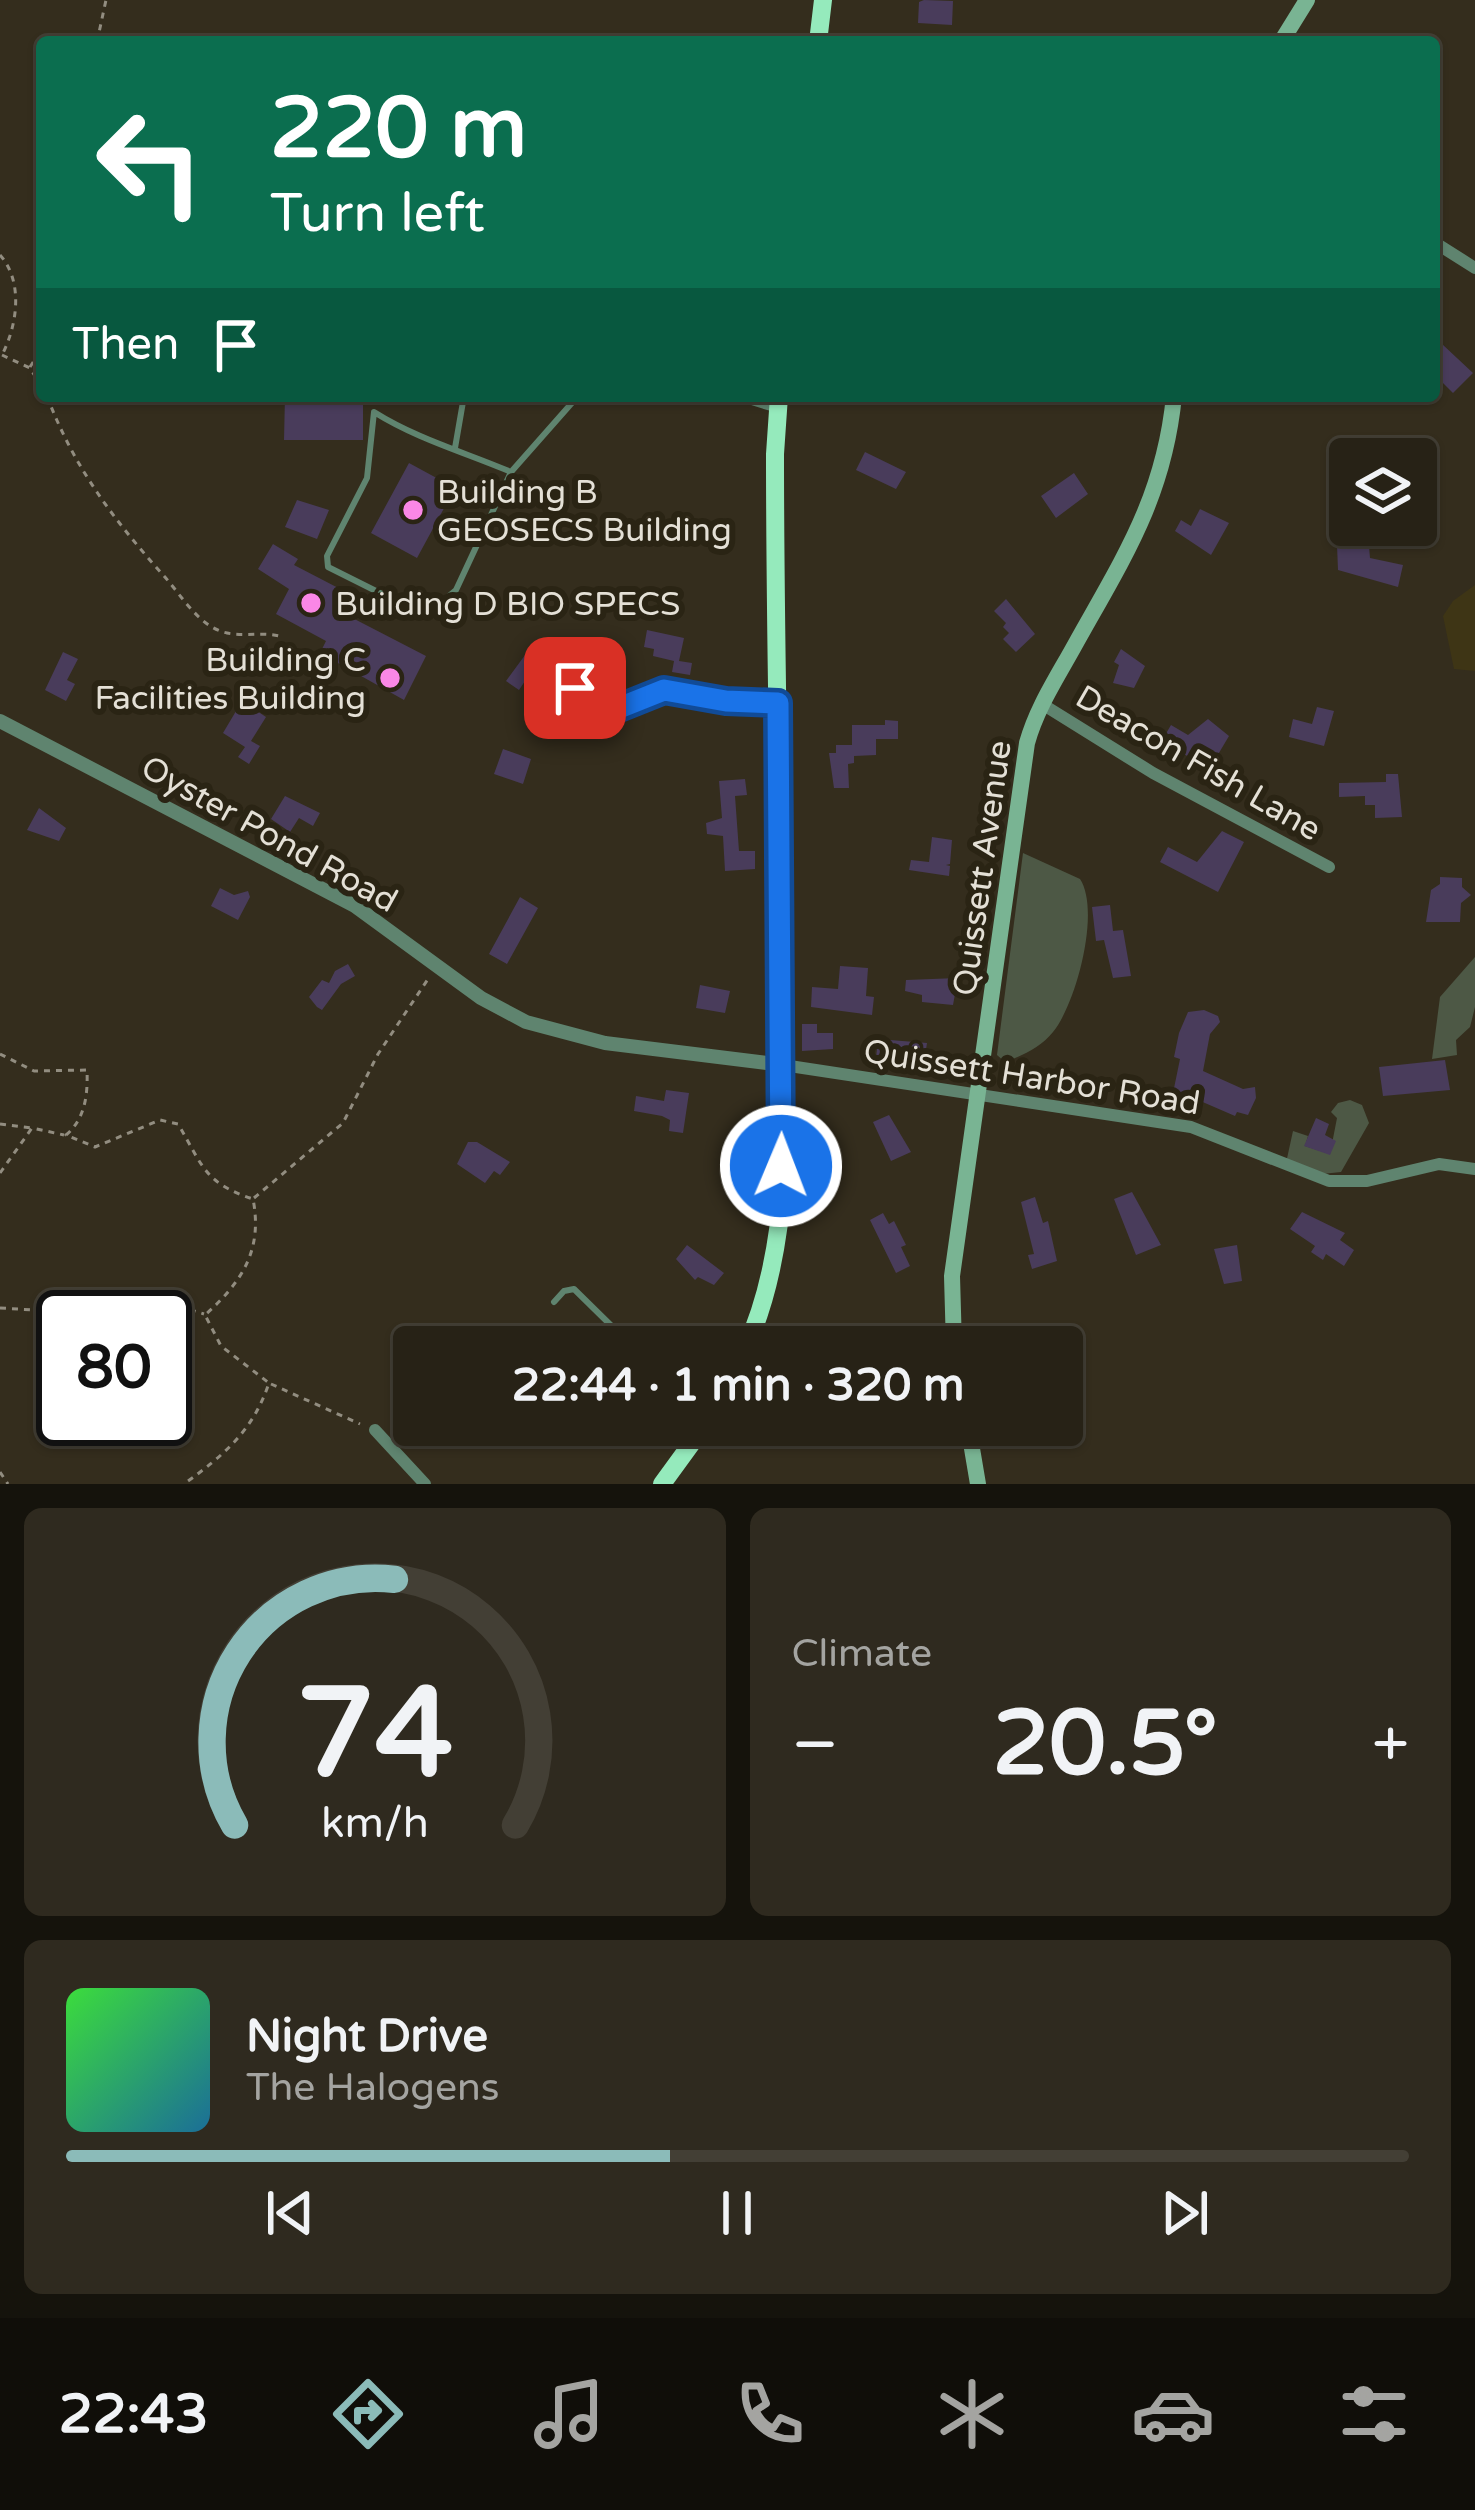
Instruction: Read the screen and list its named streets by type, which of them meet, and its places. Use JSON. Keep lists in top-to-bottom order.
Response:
{
  "streets": {
    "main road": ["Quissett Avenue"],
    "street": ["Deacon Fish Lane", "Oyster Pond Road", "Quissett Harbor Road"]
  },
  "crossings": [
    ["Deacon Fish Lane", "Quissett Avenue"],
    ["Oyster Pond Road", "Quissett Harbor Road"],
    ["Quissett Avenue", "Quissett Harbor Road"]
  ],
  "places": ["Building B GEOSECS Building", "Building D BIO SPECS", "Building C Facilities Building"],
  "page": {
    "turn": ["220 m", "Turn left"],
    "then": "Then",
    "limit": "80",
    "trip": "22:44 · 1 min · 320 m",
    "tile": "Climate",
    "heat": ["−", "20.5°", "+"],
    "song": ["Night Drive", "The Halogens"],
    "tabs": "22:43",
    "gauge": ["74", "km/h"]
  }
}
